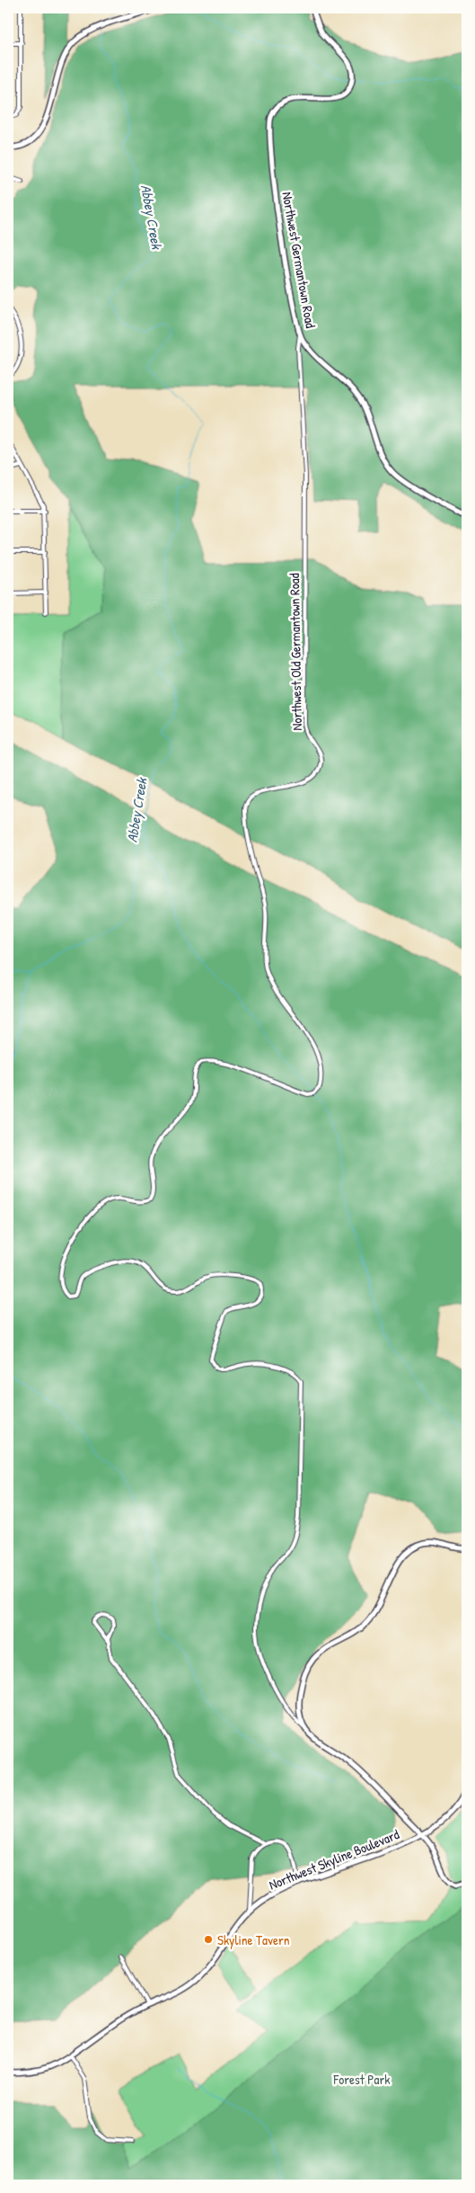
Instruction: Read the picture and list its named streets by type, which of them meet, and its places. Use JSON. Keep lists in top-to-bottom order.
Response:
{
  "streets": {
    "main road": ["Northwest Germantown Road", "Northwest Skyline Boulevard"],
    "street": ["Northwest Old Germantown Road"]
  },
  "crossings": [
    ["Northwest Germantown Road", "Northwest Old Germantown Road"]
  ],
  "water": ["Abbey Creek"],
  "parks": ["Forest Park"],
  "places": ["Skyline Tavern"]
}
